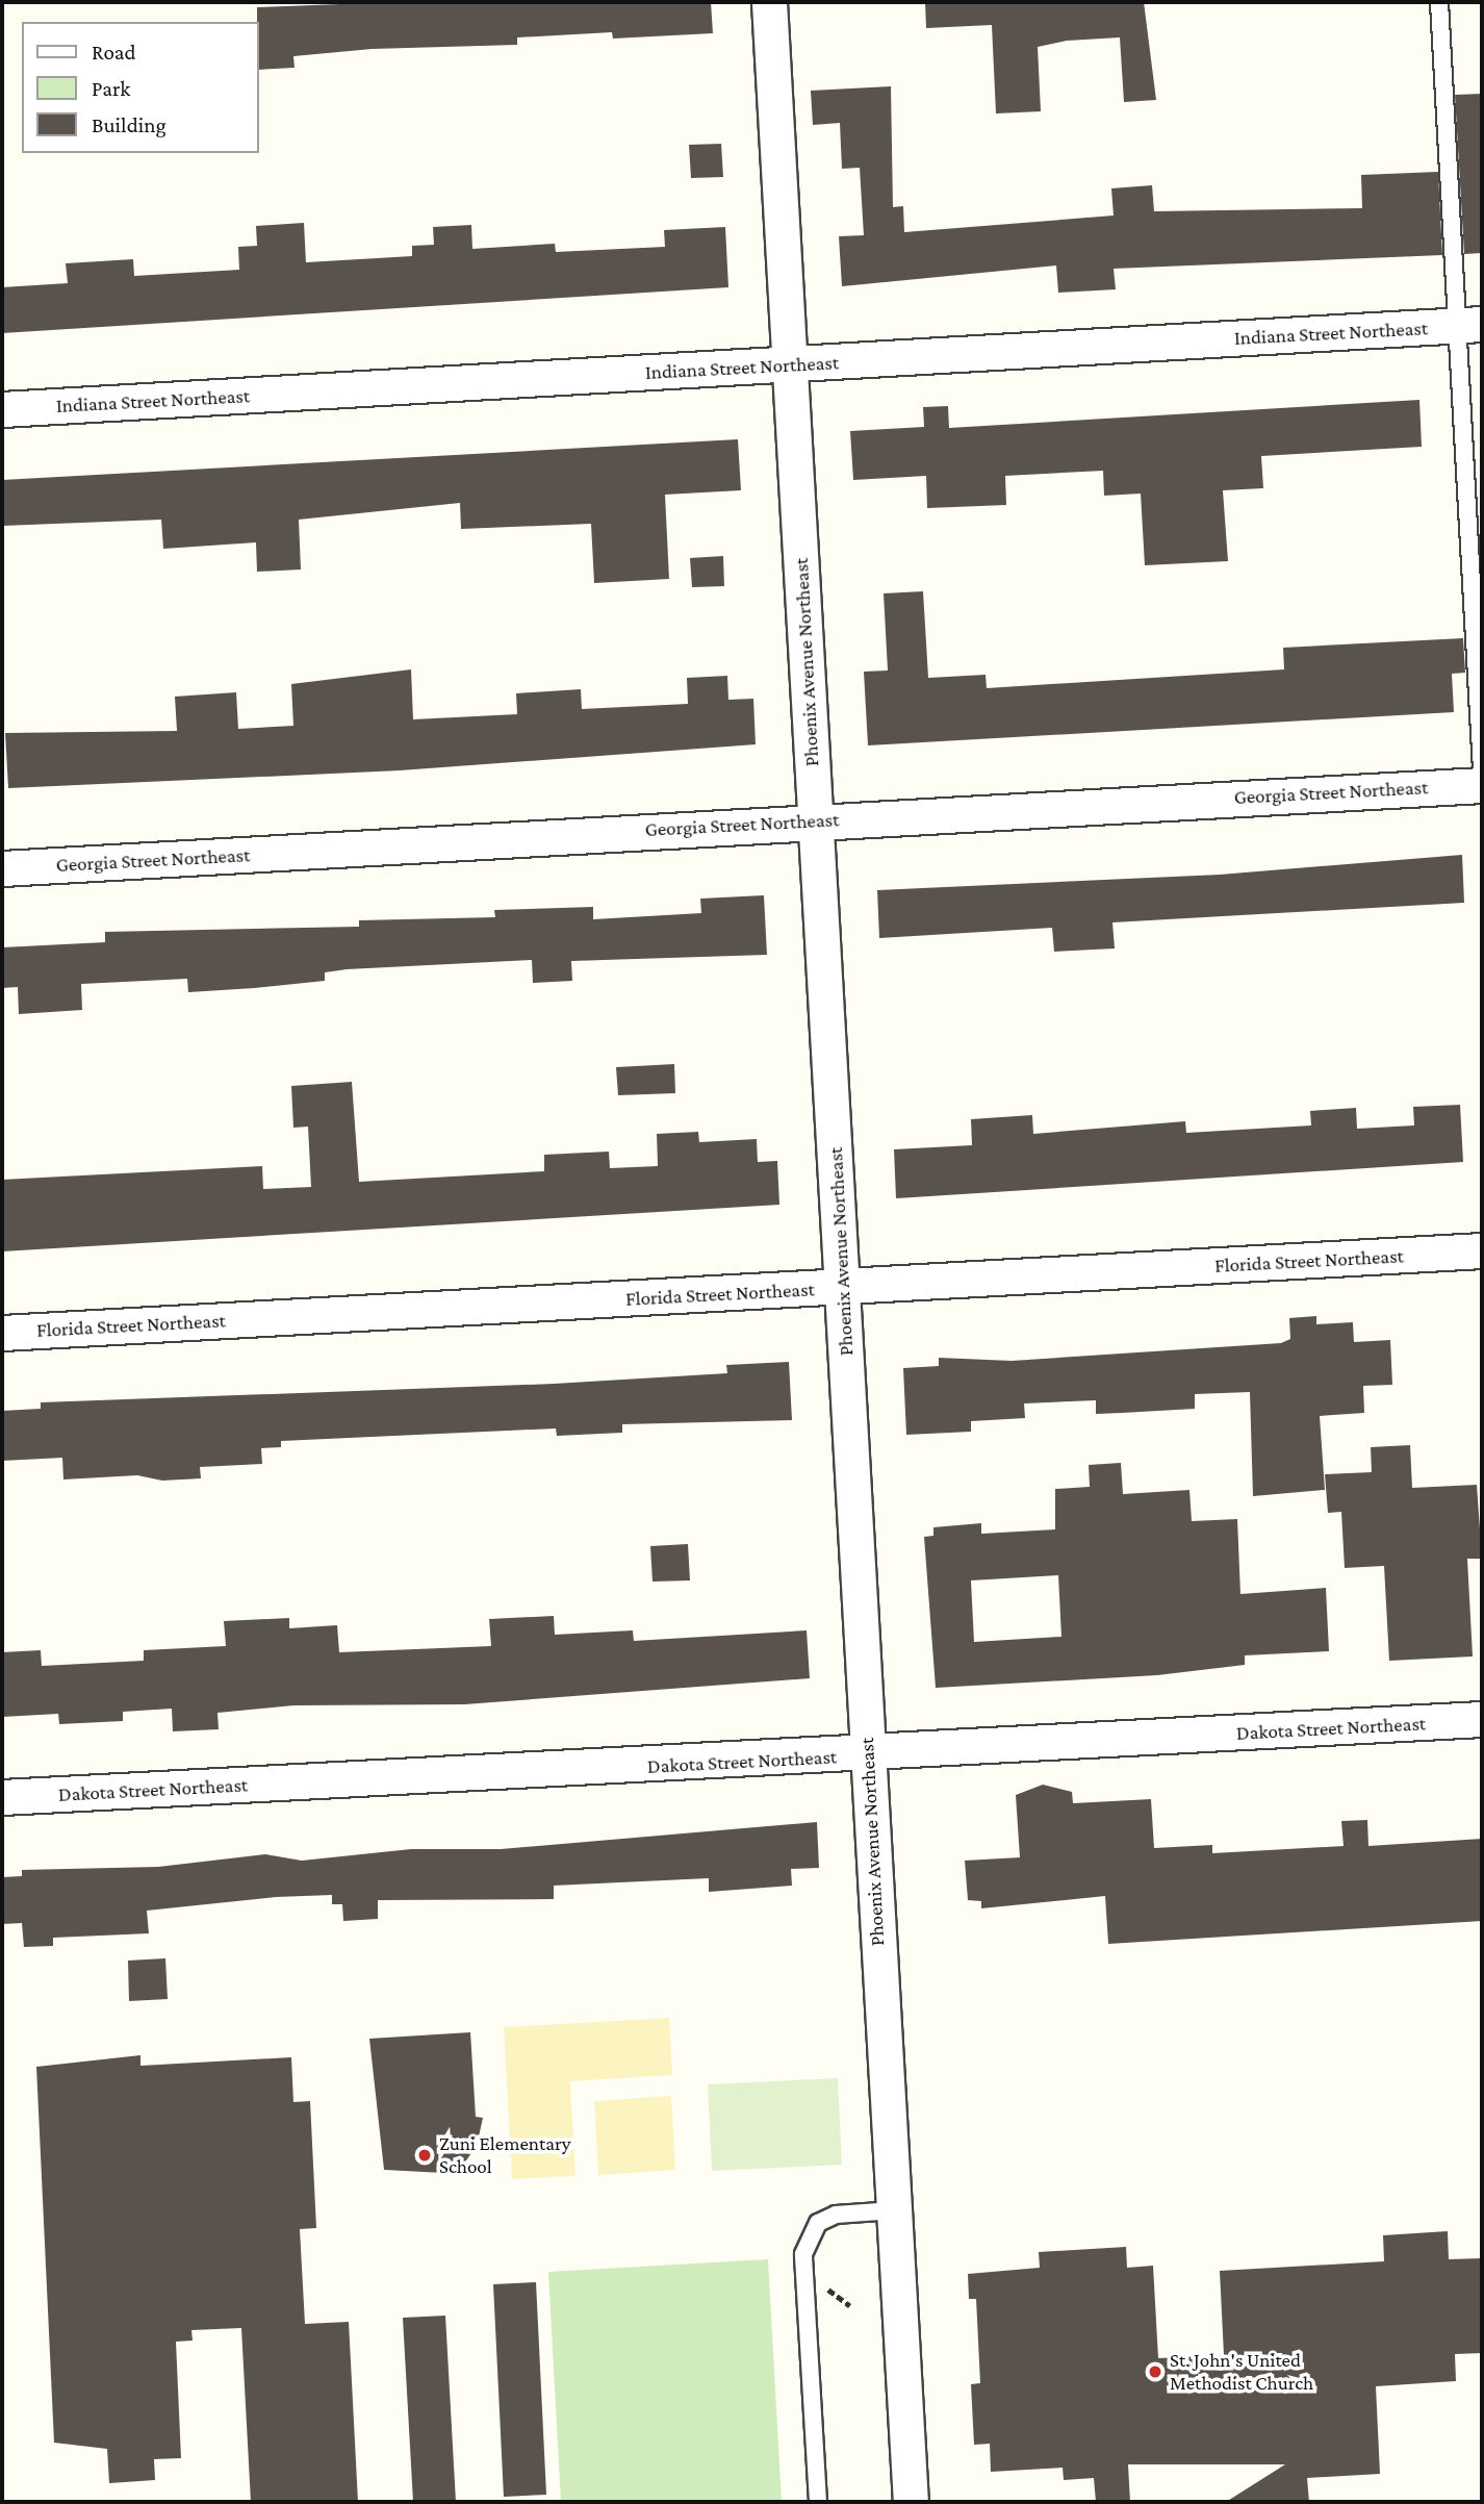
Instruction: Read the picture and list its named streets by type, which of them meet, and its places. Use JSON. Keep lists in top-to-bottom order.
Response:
{
  "streets": {
    "street": [
      "Indiana Street Northeast",
      "Phoenix Avenue Northeast",
      "Georgia Street Northeast",
      "Florida Street Northeast",
      "Dakota Street Northeast"
    ]
  },
  "crossings": [
    ["Indiana Street Northeast", "Phoenix Avenue Northeast"],
    ["Phoenix Avenue Northeast", "Georgia Street Northeast"],
    ["Phoenix Avenue Northeast", "Florida Street Northeast"],
    ["Phoenix Avenue Northeast", "Dakota Street Northeast"]
  ],
  "places": ["Zuni Elementary School", "St. John's United Methodist Church"],
  "legend": ["Road", "Park", "Building"]
}
